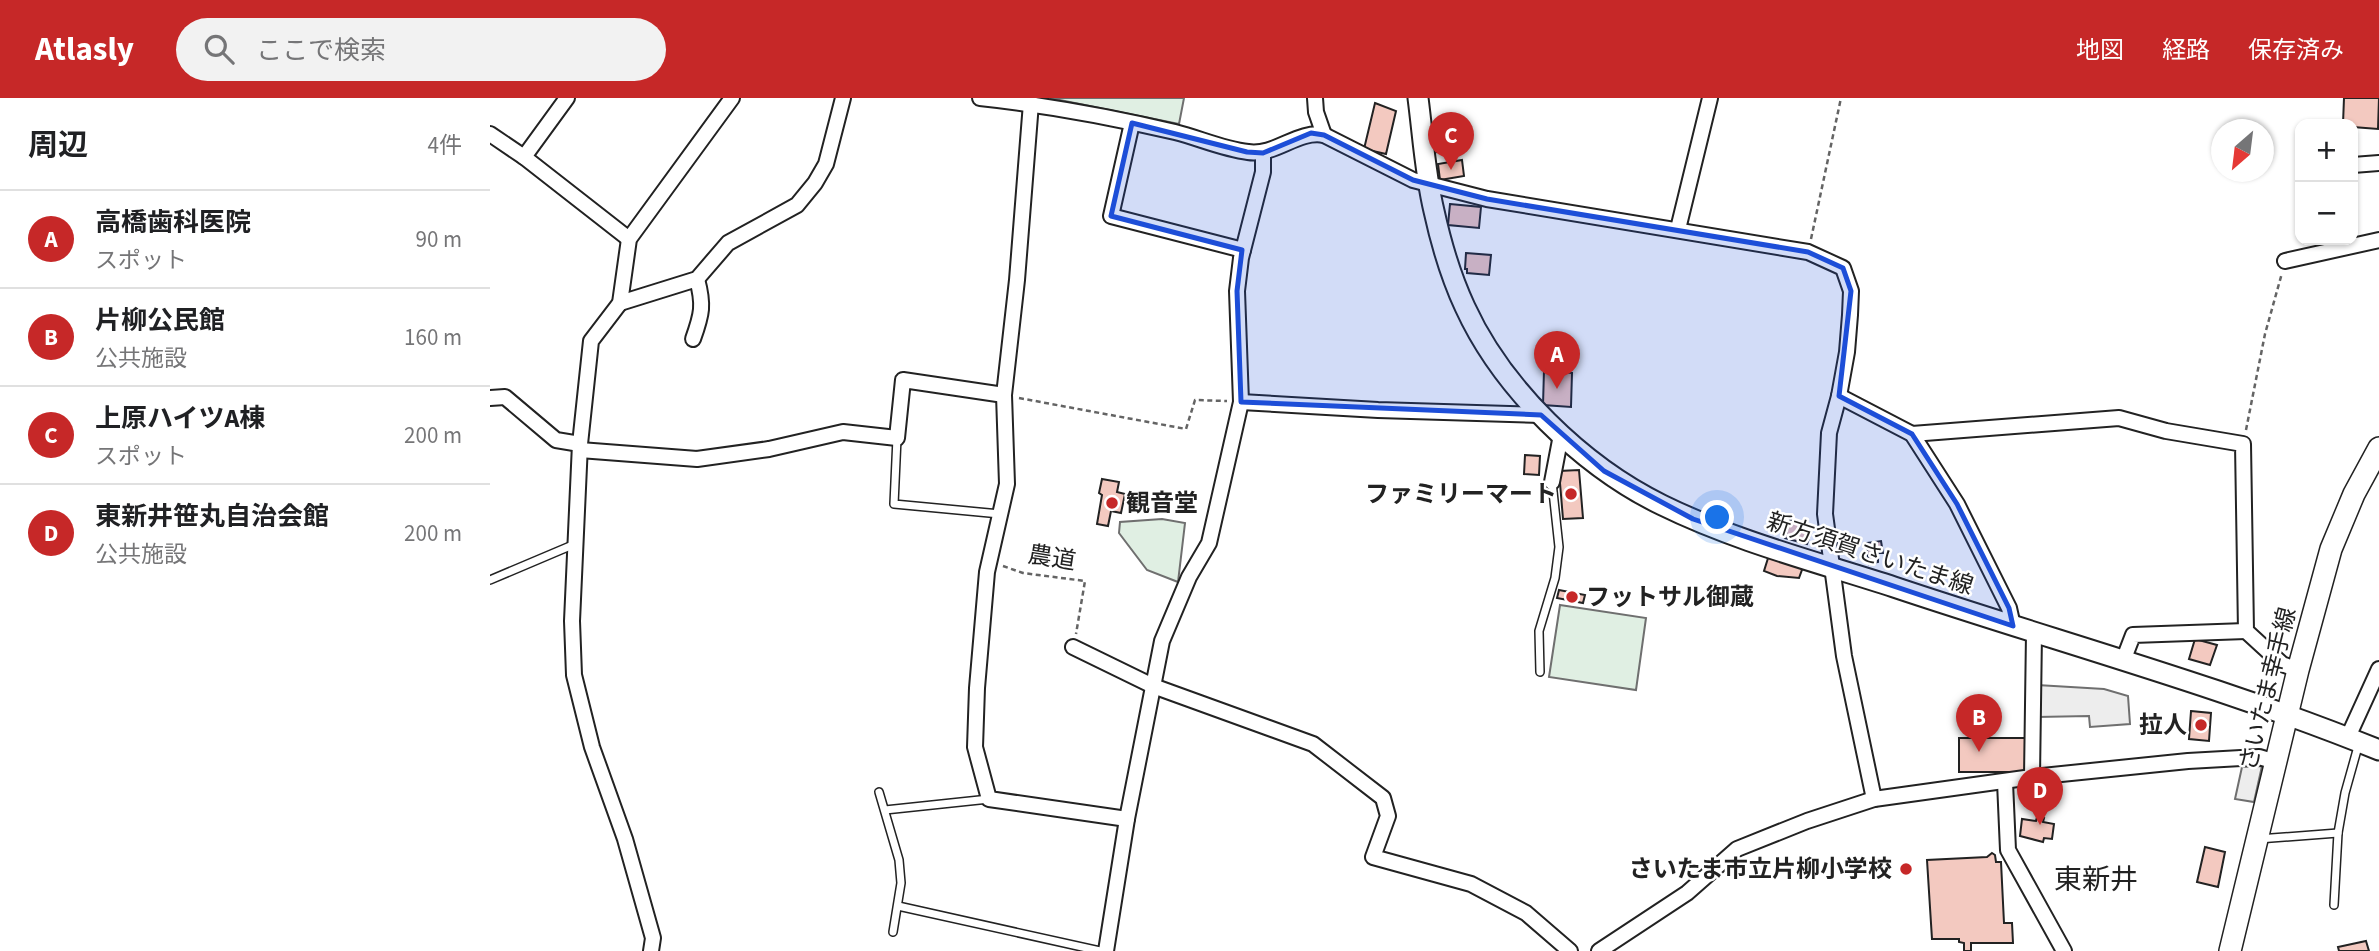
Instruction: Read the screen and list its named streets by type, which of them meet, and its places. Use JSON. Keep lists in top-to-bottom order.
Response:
{
  "streets": {
    "main road": ["新方須賀さいたま線", "さいたま幸手線"],
    "path": ["農道"]
  },
  "crossings": [
    ["新方須賀さいたま線", "さいたま幸手線"]
  ],
  "districts": ["東新井"],
  "places": [
    "ファミリーマート",
    "観音堂",
    "フットサル御蔵",
    "拉人",
    "さいたま市立片柳小学校"
  ],
  "north": "bottom left",
  "page": {
    "header": "Atlasly",
    "search": "ここで検索",
    "nav": ["地図", "経路", "保存済み"],
    "heading": ["周辺", "4件"],
    "pins": [
      "C",
      "A",
      "B",
      "D"
    ],
    "map_buttons": ["+", "−"],
    "list": [
      {
        "mark": "A",
        "name": "高橋歯科医院",
        "note": "スポット",
        "value": "90 m"
      },
      {
        "mark": "B",
        "name": "片柳公民館",
        "note": "公共施設",
        "value": "160 m"
      },
      {
        "mark": "C",
        "name": "上原ハイツA棟",
        "note": "スポット",
        "value": "200 m"
      },
      {
        "mark": "D",
        "name": "東新井笹丸自治会館",
        "note": "公共施設",
        "value": "200 m"
      }
    ]
  }
}
